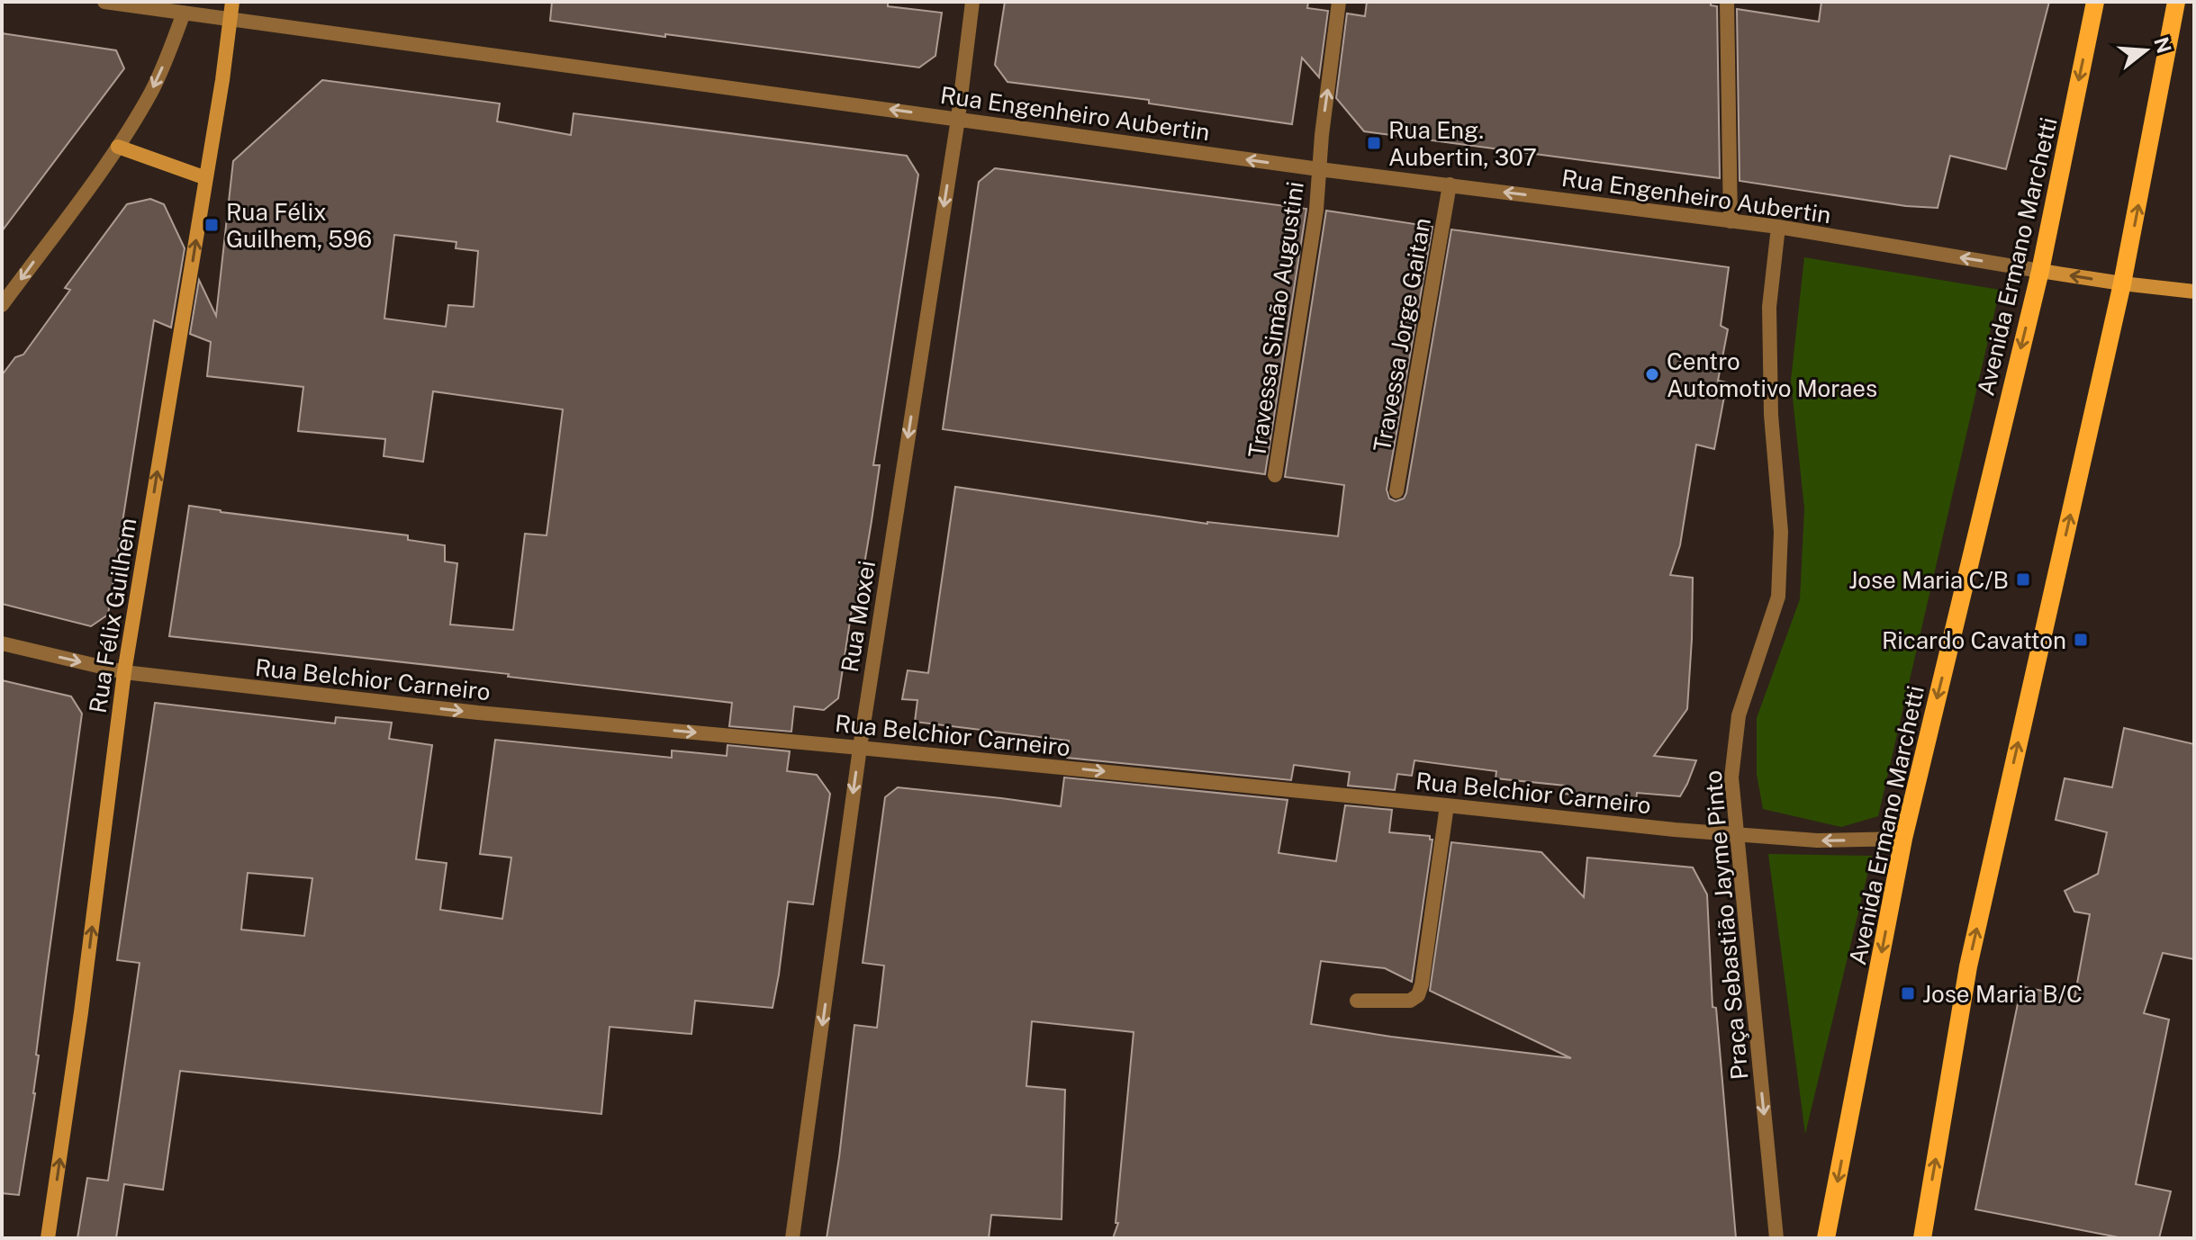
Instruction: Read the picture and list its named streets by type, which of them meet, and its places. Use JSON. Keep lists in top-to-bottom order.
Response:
{
  "streets": {
    "main road": ["Avenida Ermano Marchetti"],
    "street": [
      "Rua Engenheiro Aubertin",
      "Travessa Simão Augustini",
      "Travessa Jorge Gaitan",
      "Rua Félix Guilhem",
      "Rua Moxei",
      "Rua Belchior Carneiro",
      "Praça Sebastião Jayme Pinto"
    ]
  },
  "crossings": [
    ["Rua Engenheiro Aubertin", "Avenida Ermano Marchetti"],
    ["Rua Engenheiro Aubertin", "Travessa Simão Augustini"],
    ["Rua Engenheiro Aubertin", "Travessa Jorge Gaitan"],
    ["Rua Engenheiro Aubertin", "Rua Félix Guilhem"],
    ["Rua Engenheiro Aubertin", "Rua Moxei"],
    ["Rua Engenheiro Aubertin", "Praça Sebastião Jayme Pinto"],
    ["Avenida Ermano Marchetti", "Rua Belchior Carneiro"],
    ["Rua Félix Guilhem", "Rua Belchior Carneiro"],
    ["Rua Moxei", "Rua Belchior Carneiro"],
    ["Rua Belchior Carneiro", "Praça Sebastião Jayme Pinto"]
  ],
  "one_way": [
    "Rua Engenheiro Aubertin",
    "Travessa Simão Augustini",
    "Rua Félix Guilhem",
    "Rua Moxei",
    "Praça Sebastião Jayme Pinto"
  ],
  "places": {
    "transit": [
      "Rua Eng. Aubertin, 307",
      "Rua Félix Guilhem, 596",
      "Jose Maria C/B",
      "Ricardo Cavatton",
      "Jose Maria B/C"
    ],
    "other": ["Centro Automotivo Moraes"]
  },
  "north": "right"
}
